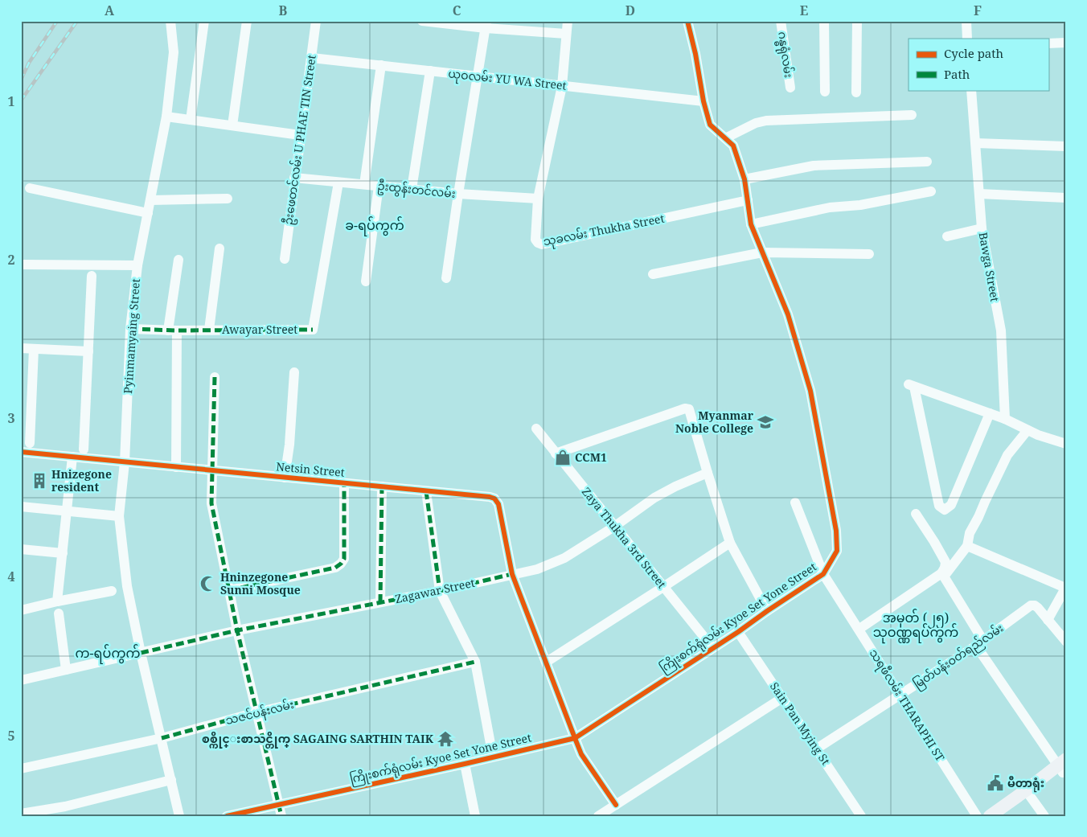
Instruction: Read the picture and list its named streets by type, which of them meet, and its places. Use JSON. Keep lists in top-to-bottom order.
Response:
{
  "streets": {
    "street": [
      "ဂန္ဓရုံလမ်း",
      "ယုဝလမ်း YU WA Street",
      "ဦးဖေတင်လမ်း U PHAE TIN Street",
      "ဦးထွန်းတင်လမ်း",
      "သုခလမ်း Thukha Street",
      "Bawga Street",
      "Awayar Street",
      "Pyinmamyaing Street",
      "Netsin Street",
      "Zaya Thukha 3rd Street",
      "Zagawar Street",
      "ကြိုးစက်ရုံလမ်း Kyoe Set Yone Street",
      "မြတ်ပန်းဝတ်ရည်လမ်း",
      "သရဖီလမ်း THARAPHI ST",
      "သဇင်ပန်းလမ်း",
      "Sain Pan Mying St"
    ]
  },
  "crossings": [
    ["ယုဝလမ်း YU WA Street", "ဦးဖေတင်လမ်း U PHAE TIN Street"],
    ["ယုဝလမ်း YU WA Street", "သုခလမ်း Thukha Street"],
    ["ယုဝလမ်း YU WA Street", "ကြိုးစက်ရုံလမ်း Kyoe Set Yone Street"],
    ["ဦးဖေတင်လမ်း U PHAE TIN Street", "ဦးထွန်းတင်လမ်း"],
    ["ဦးထွန်းတင်လမ်း", "သုခလမ်း Thukha Street"],
    ["ဦးထွန်းတင်လမ်း", "Awayar Street"],
    ["သုခလမ်း Thukha Street", "ကြိုးစက်ရုံလမ်း Kyoe Set Yone Street"],
    ["Awayar Street", "Pyinmamyaing Street"],
    ["Pyinmamyaing Street", "Netsin Street"],
    ["Pyinmamyaing Street", "Zagawar Street"],
    ["Pyinmamyaing Street", "သဇင်ပန်းလမ်း"],
    ["Netsin Street", "Zagawar Street"],
    ["Zaya Thukha 3rd Street", "Zagawar Street"],
    ["Zaya Thukha 3rd Street", "ကြိုးစက်ရုံလမ်း Kyoe Set Yone Street"],
    ["ကြိုးစက်ရုံလမ်း Kyoe Set Yone Street", "သရဖီလမ်း THARAPHI ST"],
    ["ကြိုးစက်ရုံလမ်း Kyoe Set Yone Street", "Sain Pan Mying St"],
    ["မြတ်ပန်းဝတ်ရည်လမ်း", "သရဖီလမ်း THARAPHI ST"],
    ["မြတ်ပန်းဝတ်ရည်လမ်း", "Sain Pan Mying St"]
  ],
  "districts": ["ခ-ရပ်ကွက်", "အမှတ် (၂၅) သုဝဏ္ဏရပ်ကွက်", "က-ရပ်ကွက်"],
  "places": {
    "school or university": ["Myanmar Noble College"],
    "shop": ["CCM1"],
    "building": ["Hnizegone resident"],
    "mosque": ["Hninzegone Sunni Mosque"],
    "temple": ["စစ္ကိုင္းစာသင္တိုက္ SAGAING SARTHIN TAIK"],
    "public building": ["မီတာရုံး"]
  },
  "legend": ["Cycle path", "Path"],
  "grid": {
    "columns": [
      "A",
      "B",
      "C",
      "D",
      "E",
      "F"
    ],
    "rows": [
      "1",
      "2",
      "3",
      "4",
      "5"
    ]
  }
}
